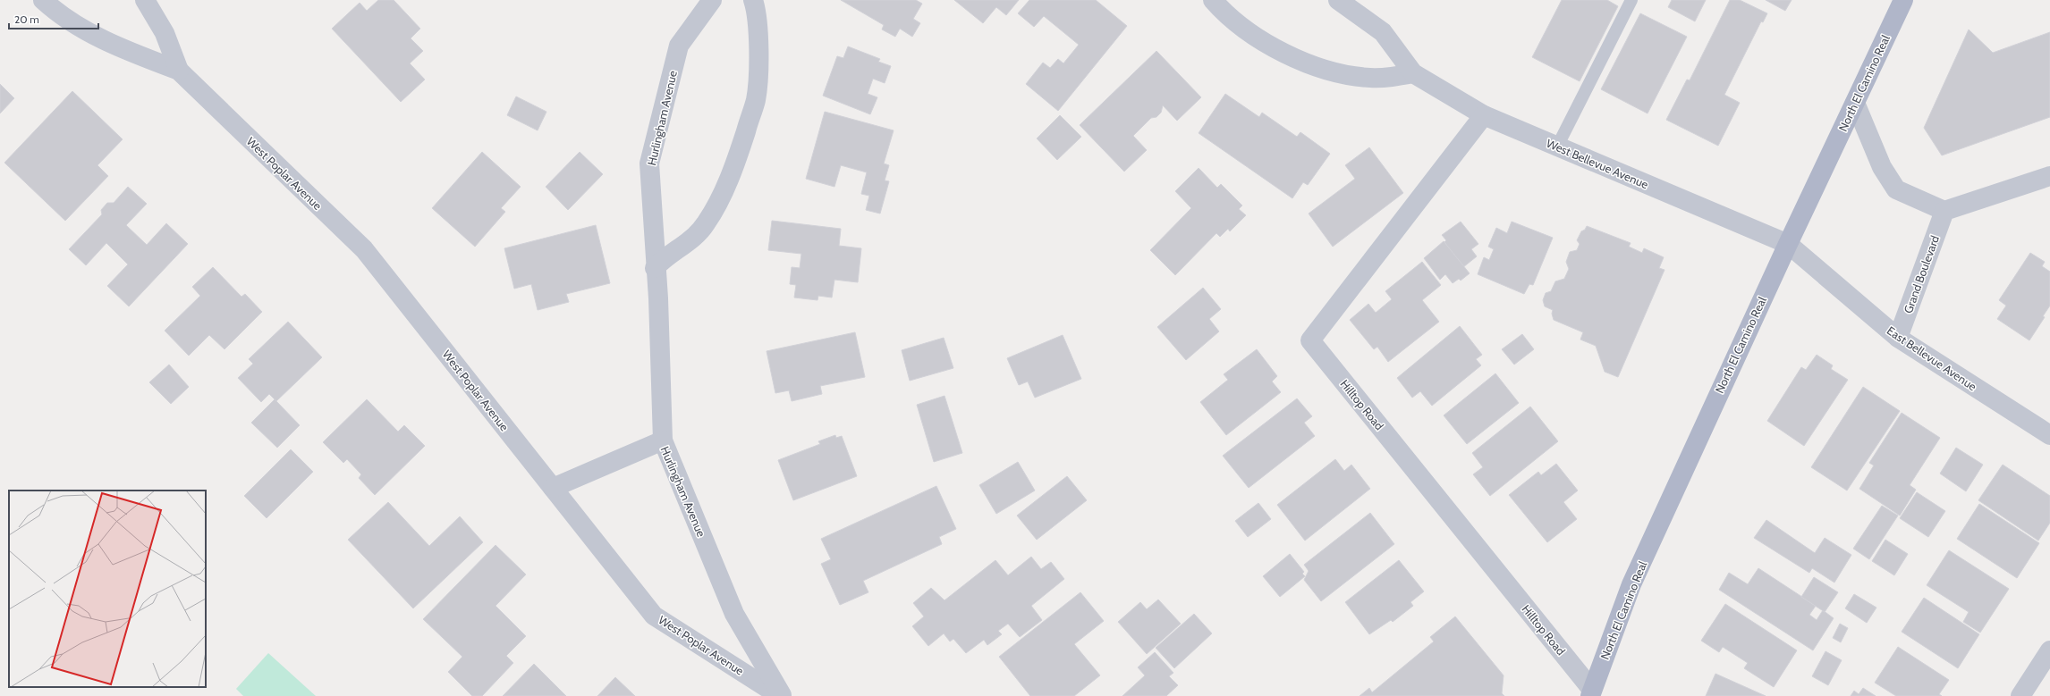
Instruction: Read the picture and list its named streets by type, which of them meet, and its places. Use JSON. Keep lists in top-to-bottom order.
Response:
{
  "streets": {
    "main road": ["North El Camino Real"],
    "street": [
      "Hurlingham Avenue",
      "West Bellevue Avenue",
      "West Poplar Avenue",
      "Grand Boulevard",
      "East Bellevue Avenue",
      "Hilltop Road"
    ]
  },
  "crossings": [
    ["North El Camino Real", "West Bellevue Avenue"],
    ["North El Camino Real", "East Bellevue Avenue"],
    ["North El Camino Real", "Hilltop Road"],
    ["Hurlingham Avenue", "West Poplar Avenue"],
    ["West Bellevue Avenue", "East Bellevue Avenue"],
    ["West Bellevue Avenue", "Hilltop Road"],
    ["Grand Boulevard", "East Bellevue Avenue"]
  ],
  "scale_bar": "20 m"
}
